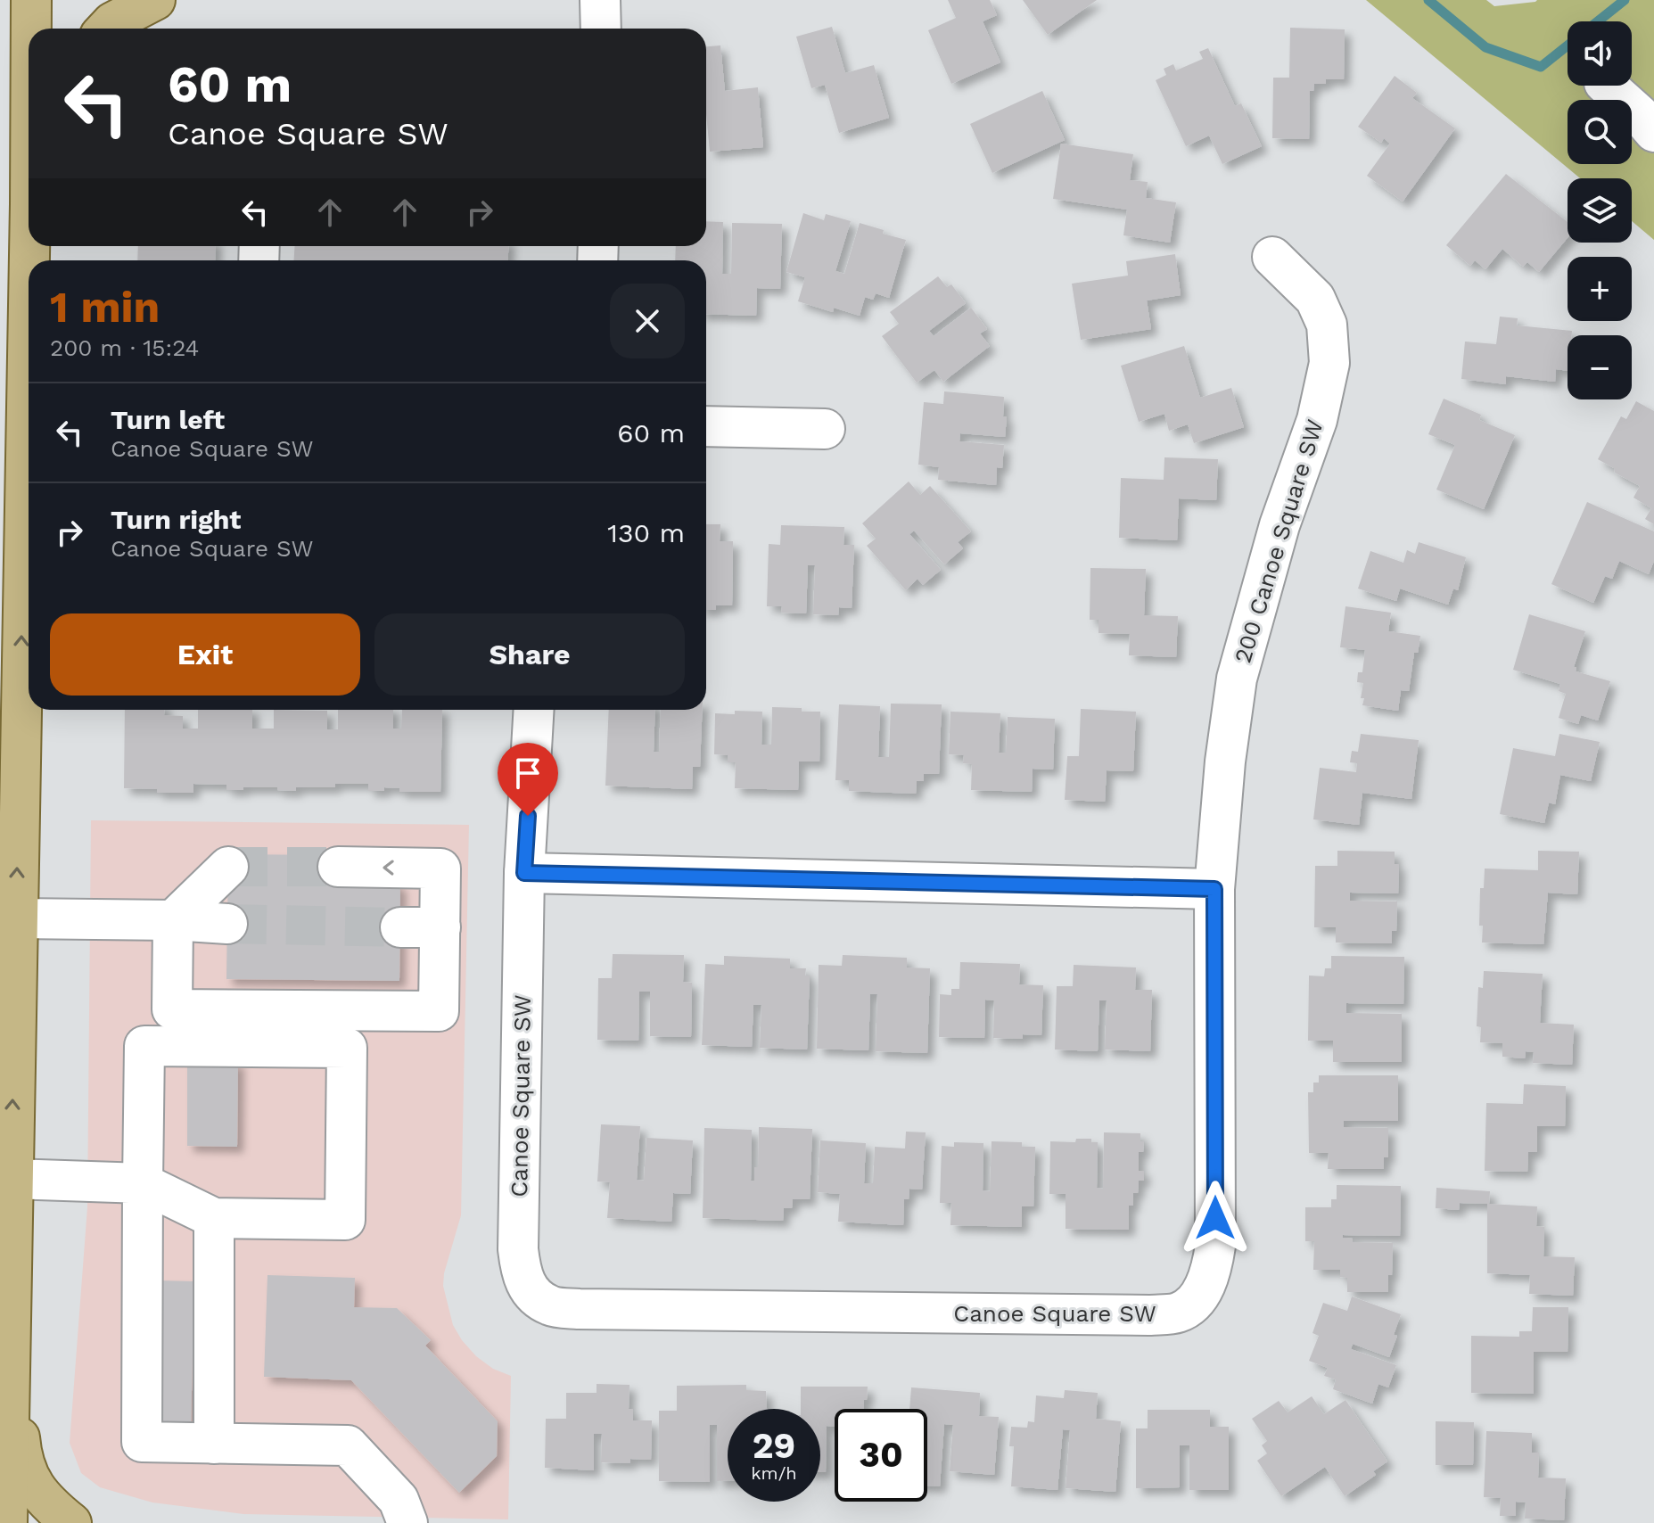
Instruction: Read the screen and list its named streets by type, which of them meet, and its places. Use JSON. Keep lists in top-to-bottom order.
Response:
{
  "streets": {
    "street": ["200 Canoe Square SW", "Canoe Square SW"]
  },
  "crossings": [
    ["200 Canoe Square SW", "Canoe Square SW"]
  ],
  "page": {
    "map_buttons": ["+", "−"],
    "turn": ["60 m", "Canoe Square SW"],
    "heading": ["1 min", "200 m · 15:24"],
    "list": [
      {
        "name": "Turn left",
        "note": "Canoe Square SW",
        "value": "60 m"
      },
      {
        "name": "Turn right",
        "note": "Canoe Square SW",
        "value": "130 m"
      }
    ],
    "buttons": ["Exit", "Share"],
    "speed": "29 km/h",
    "limit": "30"
  }
}
